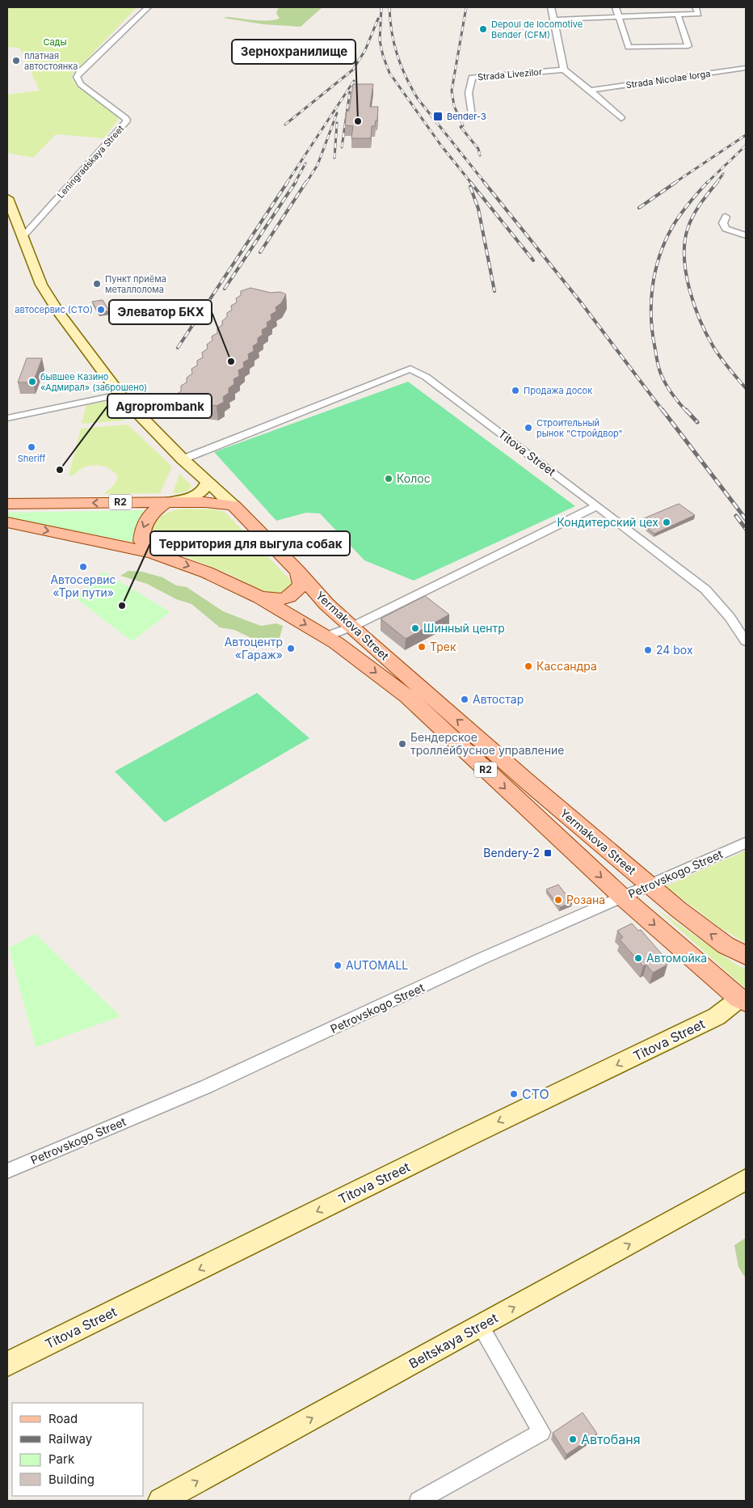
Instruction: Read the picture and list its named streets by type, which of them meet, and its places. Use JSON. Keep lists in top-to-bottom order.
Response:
{
  "streets": {
    "main road": ["R2", "Yermakova Street"],
    "street": [
      "Strada Livezilor",
      "Strada Nicolae Iorga",
      "Leningradskaya Street",
      "Titova Street",
      "Petrovskogo Street",
      "Beltskaya Street"
    ]
  },
  "crossings": [
    ["Titova Street", "R2"],
    ["R2", "Yermakova Street"],
    ["R2", "Petrovskogo Street"],
    ["Yermakova Street", "Petrovskogo Street"]
  ],
  "one_way": ["Titova Street", "Beltskaya Street"],
  "parks": ["Сады"],
  "places": {
    "other": [
      "Depoul de locomotive Bender (CFM)",
      "платная автостоянка",
      "Зернохранилище",
      "Пункт приёма металлолома",
      "автосервис (СТО)",
      "Элеватор БКХ",
      "бывшее Казино «Адмирал» (заброшено)",
      "Продажа досок",
      "Строительный рынок \"Стройдвор\"",
      "Sheriff",
      "Agroprombank",
      "Колос",
      "Кондитерский цех",
      "Автосервис «Три пути»",
      "Территория для выгула собак",
      "Шинный центр",
      "Трек",
      "Автоцентр «Гараж»",
      "24 box",
      "Кассандра",
      "Автостар",
      "Бендерское троллейбусное управление",
      "Розана",
      "Автомойка",
      "AUTOMALL",
      "СТО",
      "Автобаня"
    ],
    "transit": ["Bender-3", "Bendery-2"]
  },
  "legend": [
    "Road",
    "Railway",
    "Park",
    "Building"
  ]
}
